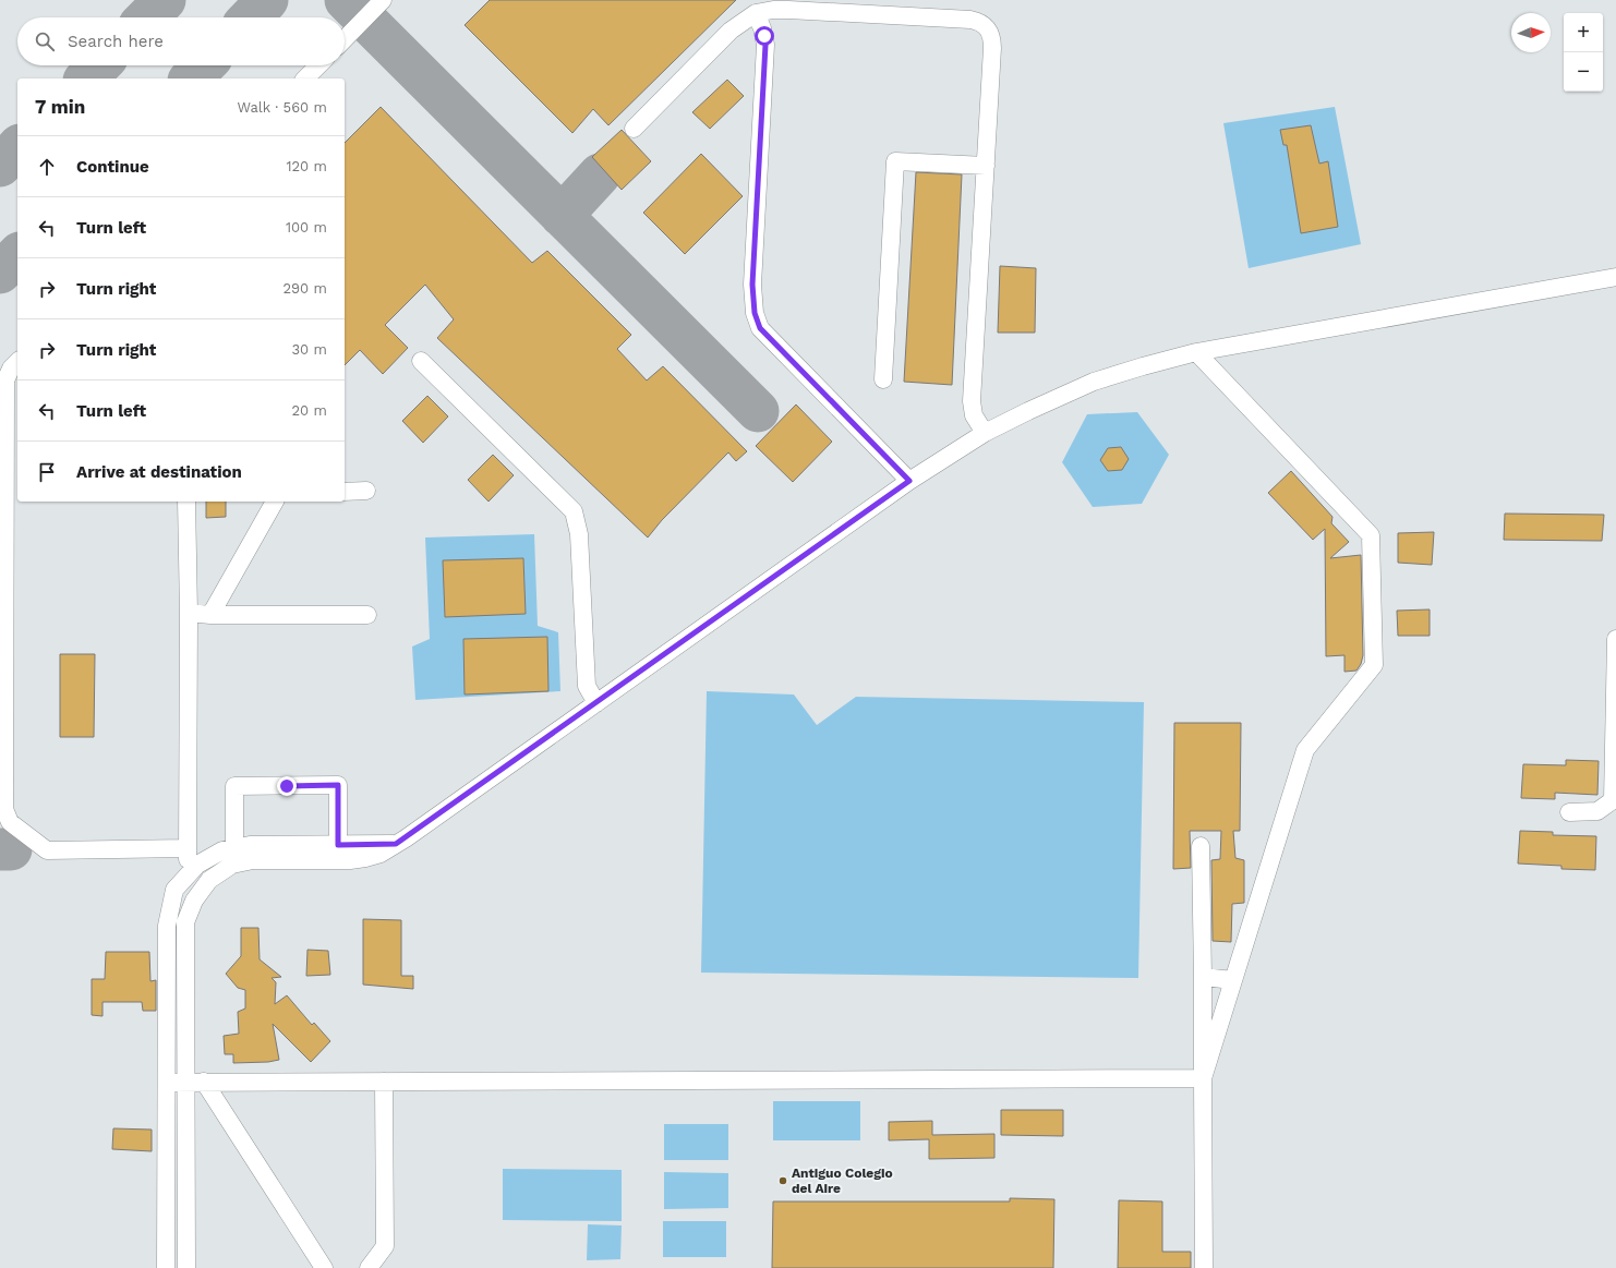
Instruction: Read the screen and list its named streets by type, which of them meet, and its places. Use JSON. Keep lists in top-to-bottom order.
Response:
{
  "places": ["Antiguo Colegio del Aire"],
  "north": "right",
  "page": {
    "map_buttons": ["+", "−"],
    "search": "Search here",
    "heading": ["7 min", "Walk · 560 m"],
    "list": [
      ["Continue", "120 m"],
      ["Turn left", "100 m"],
      ["Turn right", "290 m"],
      ["Turn right", "30 m"],
      ["Turn left", "20 m"],
      "Arrive at destination"
    ]
  }
}
